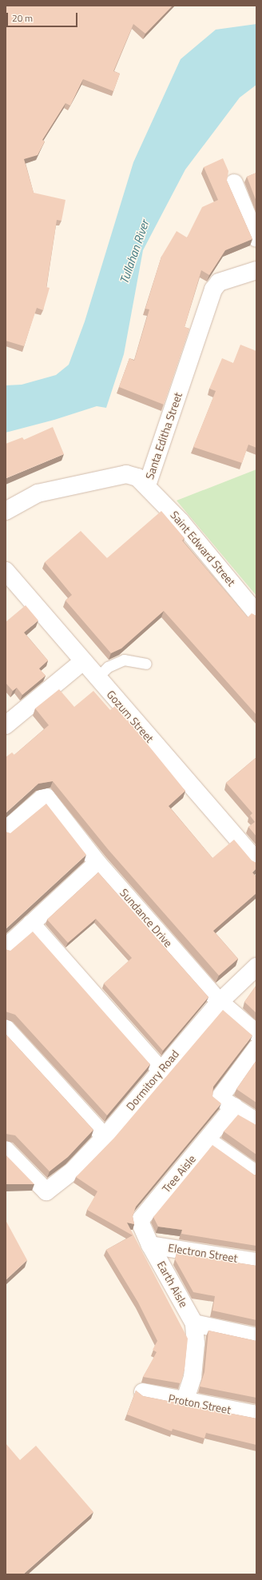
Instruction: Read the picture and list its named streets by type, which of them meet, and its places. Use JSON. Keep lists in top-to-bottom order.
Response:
{
  "streets": {
    "street": [
      "Santa Editha Street",
      "Saint Edward Street",
      "Gozum Street",
      "Sundance Drive",
      "Dormitory Road",
      "Tree Aisle",
      "Electron Street",
      "Earth Aisle",
      "Proton Street"
    ]
  },
  "crossings": [
    ["Santa Editha Street", "Saint Edward Street"],
    ["Sundance Drive", "Dormitory Road"],
    ["Tree Aisle", "Electron Street"],
    ["Tree Aisle", "Earth Aisle"],
    ["Electron Street", "Earth Aisle"]
  ],
  "water": ["Tullahan River"],
  "scale_bar": "20 m"
}
